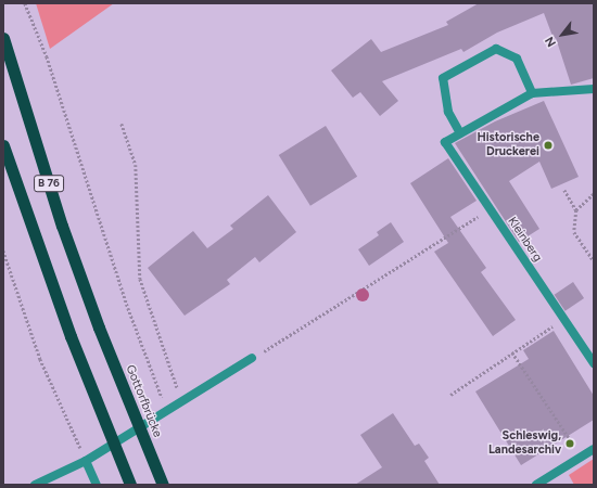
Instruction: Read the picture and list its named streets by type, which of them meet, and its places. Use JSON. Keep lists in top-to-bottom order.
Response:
{
  "streets": {
    "highway": ["B 76", "Gottorfbrücke"],
    "street": ["Kleinberg"]
  },
  "places": ["Historische Druckerei", "Schleswig, Landesarchiv"],
  "north": "bottom left"
}
